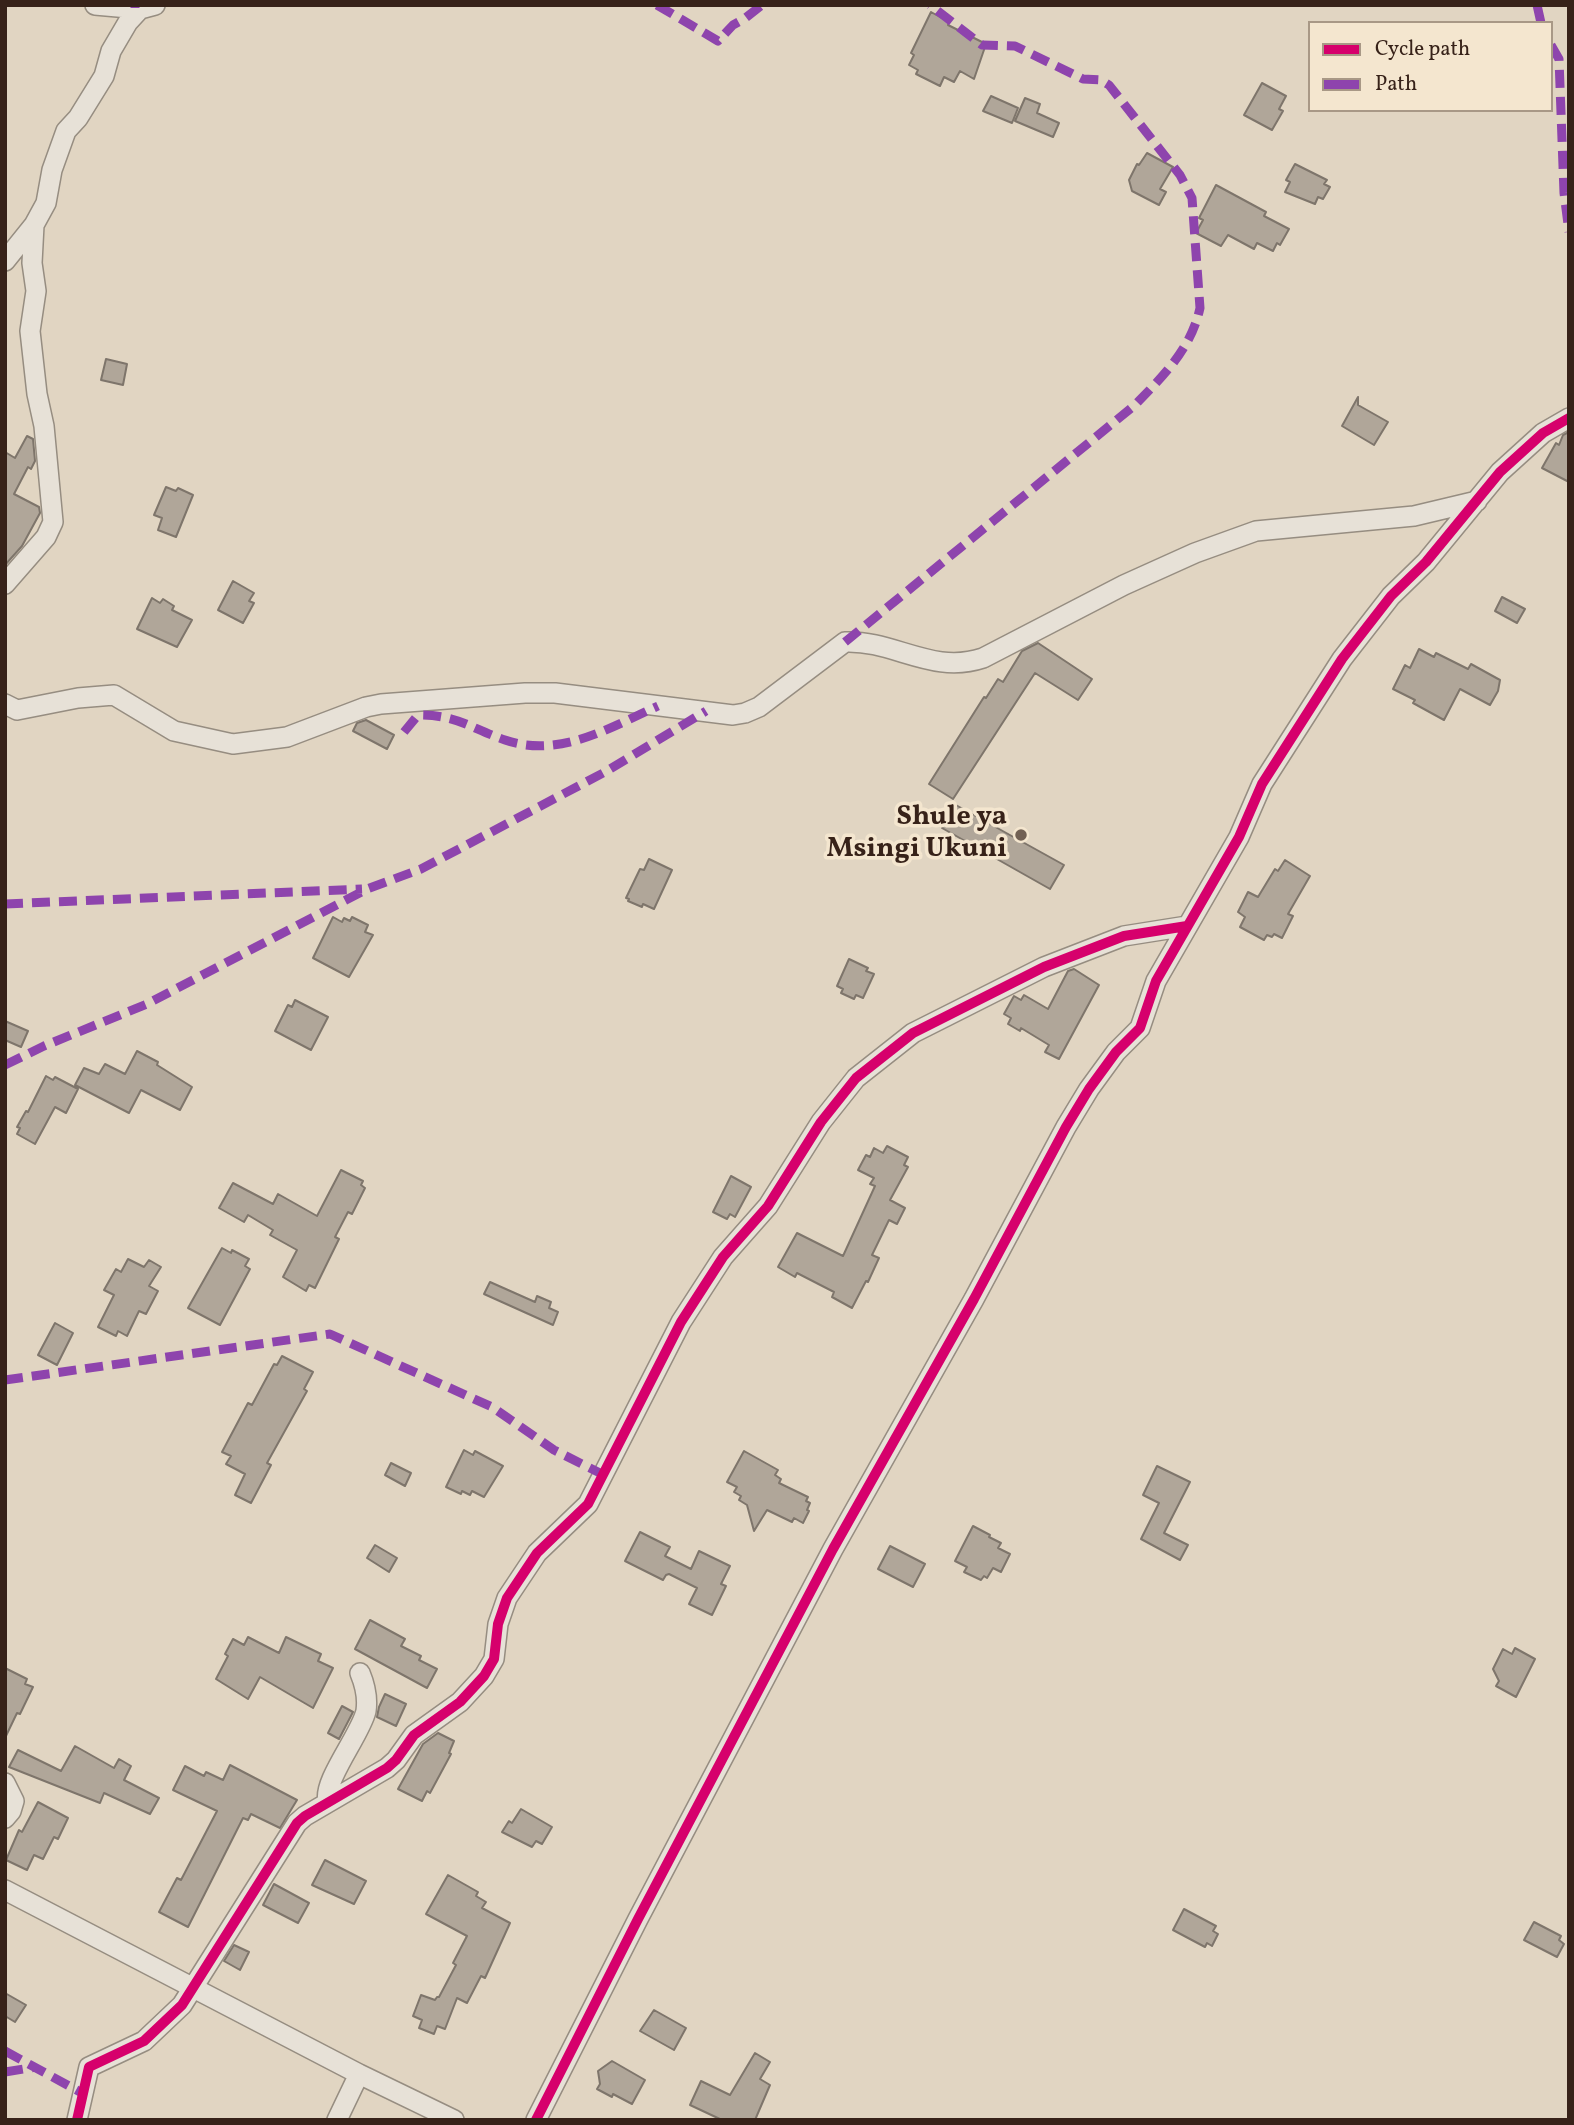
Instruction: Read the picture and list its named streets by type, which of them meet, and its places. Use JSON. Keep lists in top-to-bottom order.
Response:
{
  "places": ["Shule ya Msingi Ukuni"],
  "legend": ["Cycle path", "Path"]
}
